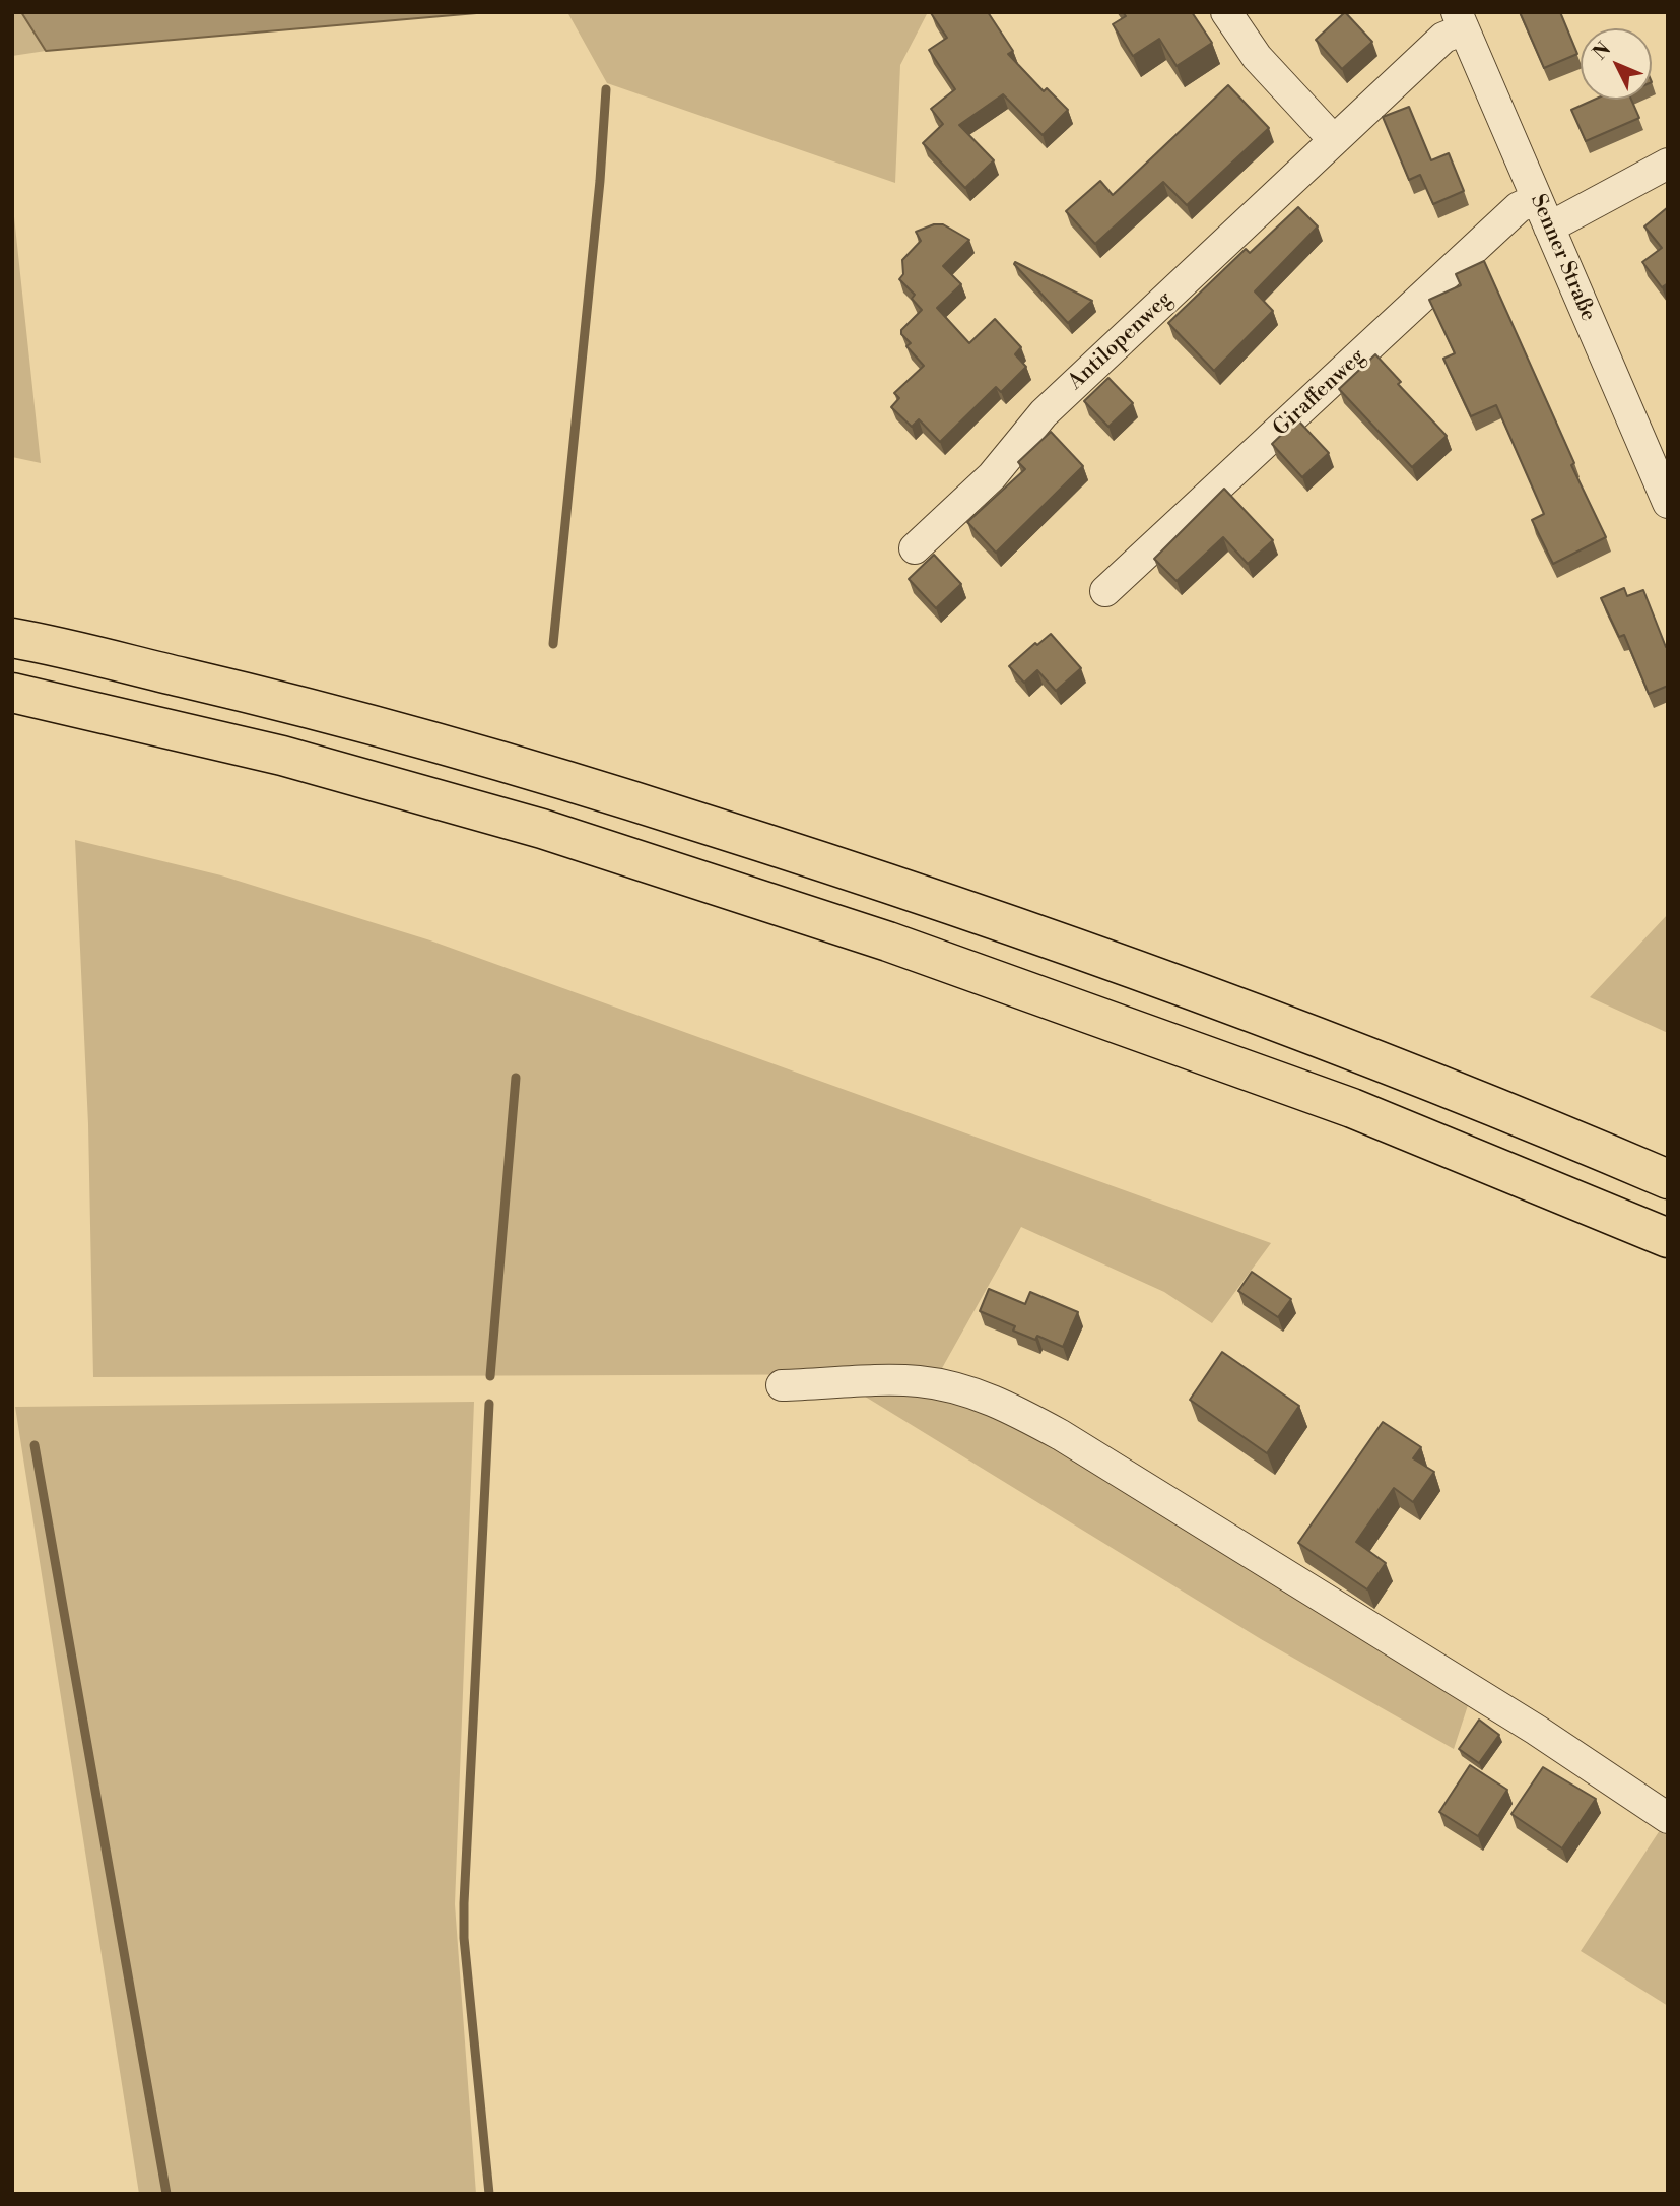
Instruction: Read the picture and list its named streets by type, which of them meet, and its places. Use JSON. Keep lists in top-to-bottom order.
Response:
{
  "streets": {
    "street": ["Senner Straße", "Antilopenweg", "Giraffenweg"]
  },
  "crossings": [
    ["Senner Straße", "Antilopenweg"],
    ["Senner Straße", "Giraffenweg"]
  ],
  "north": "top left"
}
